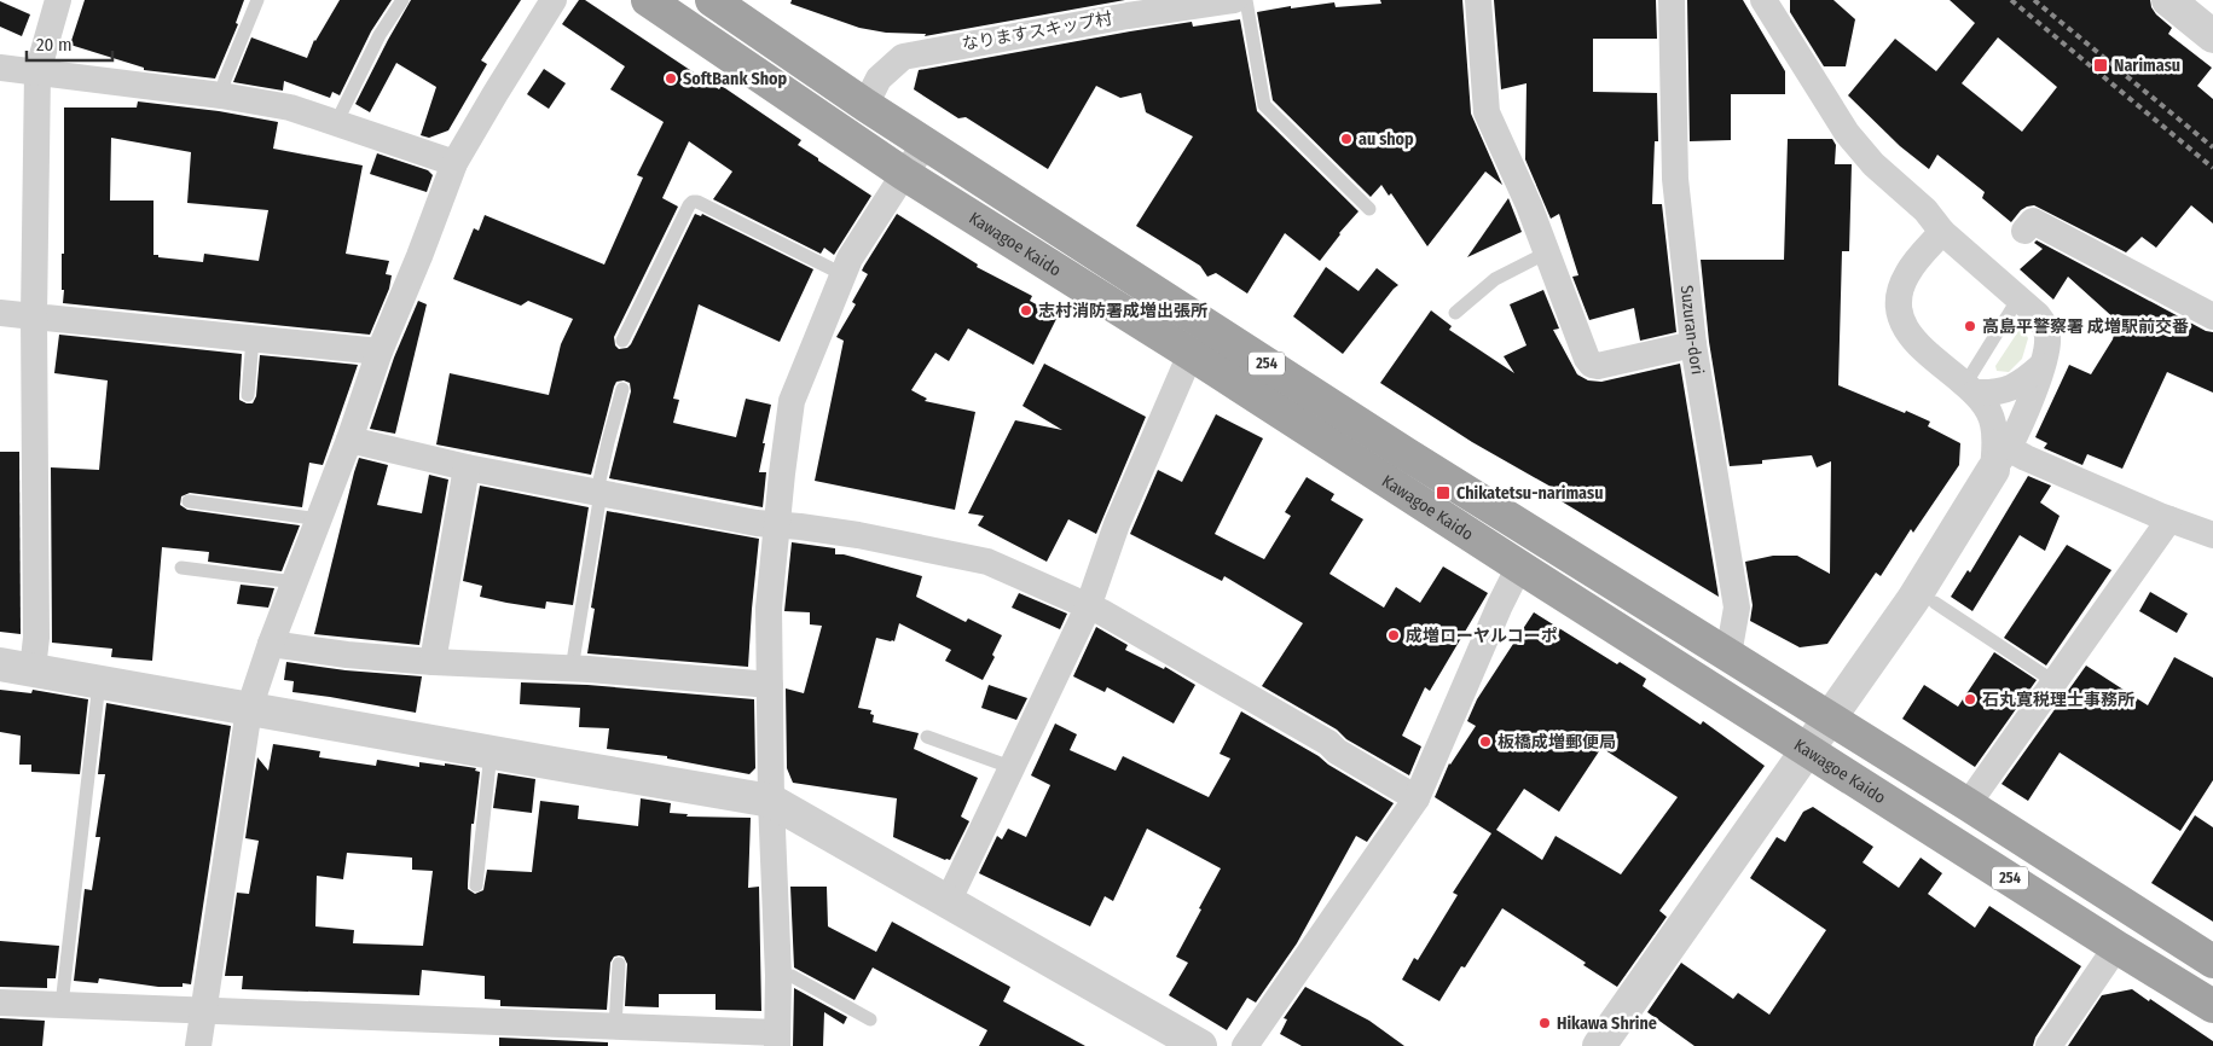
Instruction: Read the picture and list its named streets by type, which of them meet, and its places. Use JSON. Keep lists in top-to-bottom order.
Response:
{
  "streets": {
    "highway": ["Kawagoe Kaido", "254"],
    "street": ["なりますスキップ村", "Suzuran-dori"]
  },
  "crossings": [
    ["なりますスキップ村", "Kawagoe Kaido"],
    ["Kawagoe Kaido", "Suzuran-dori"]
  ],
  "places": {
    "transit": ["Narimasu", "Chikatetsu-narimasu"],
    "other": [
      "SoftBank Shop",
      "au shop",
      "志村消防署成増出張所",
      "高島平警察署 成増駅前交番",
      "成増ローヤルコーポ",
      "石丸寛税理士事務所",
      "板橋成増郵便局",
      "Hikawa Shrine"
    ]
  },
  "scale_bar": "20 m"
}
